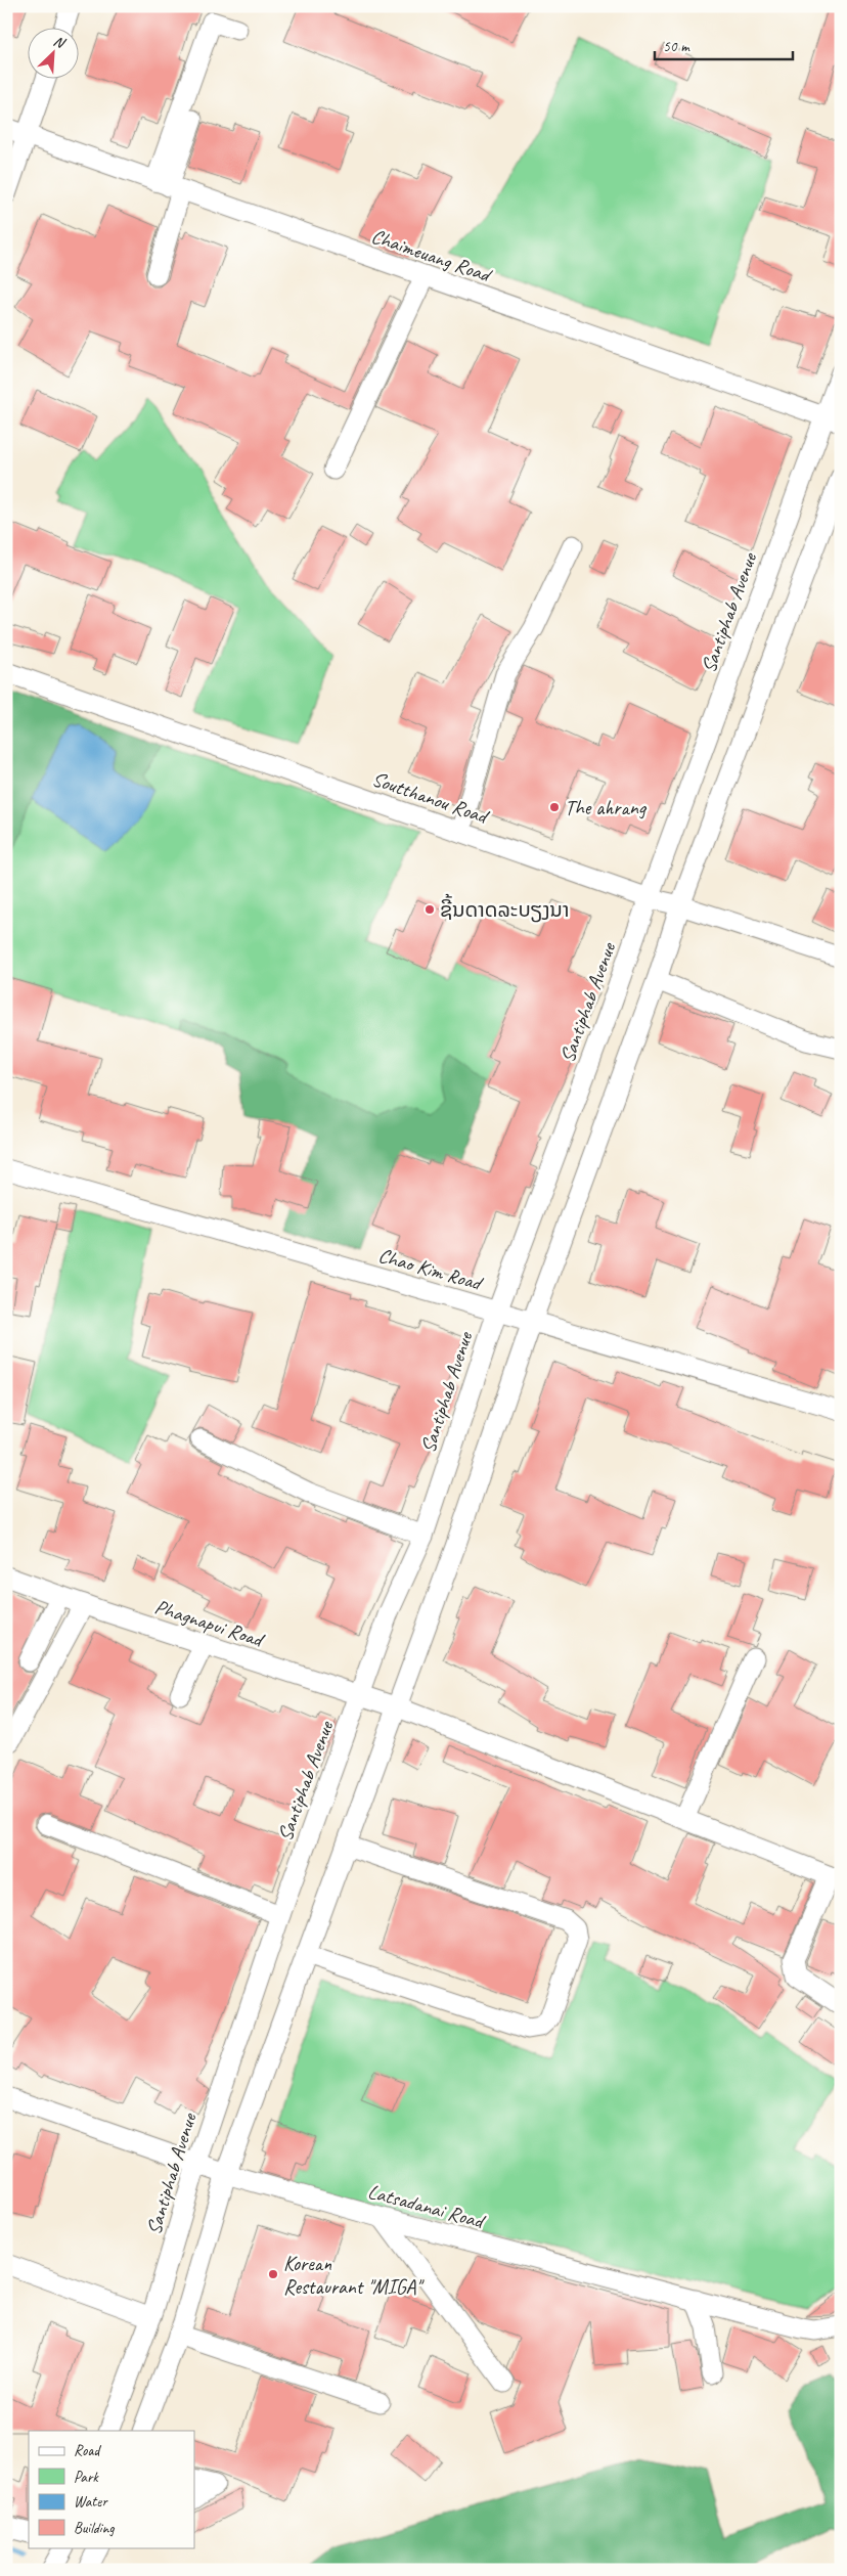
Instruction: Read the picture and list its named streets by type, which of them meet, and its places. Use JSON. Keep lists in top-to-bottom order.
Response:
{
  "streets": {
    "street": [
      "Chaimeuang Road",
      "Santiphab Avenue",
      "Soutthanou Road",
      "Chao Kim Road",
      "Phagnapui Road",
      "Latsadanai Road"
    ]
  },
  "crossings": [
    ["Chaimeuang Road", "Santiphab Avenue"],
    ["Santiphab Avenue", "Soutthanou Road"],
    ["Santiphab Avenue", "Chao Kim Road"],
    ["Santiphab Avenue", "Phagnapui Road"],
    ["Santiphab Avenue", "Latsadanai Road"]
  ],
  "places": ["The ahrang", "ຊີ້ນດາດລະບຽງນາ", "Korean Restaurant \"MIGA\""],
  "legend": [
    "Road",
    "Park",
    "Water",
    "Building"
  ],
  "scale_bar": "50 m",
  "north": "top right"
}
